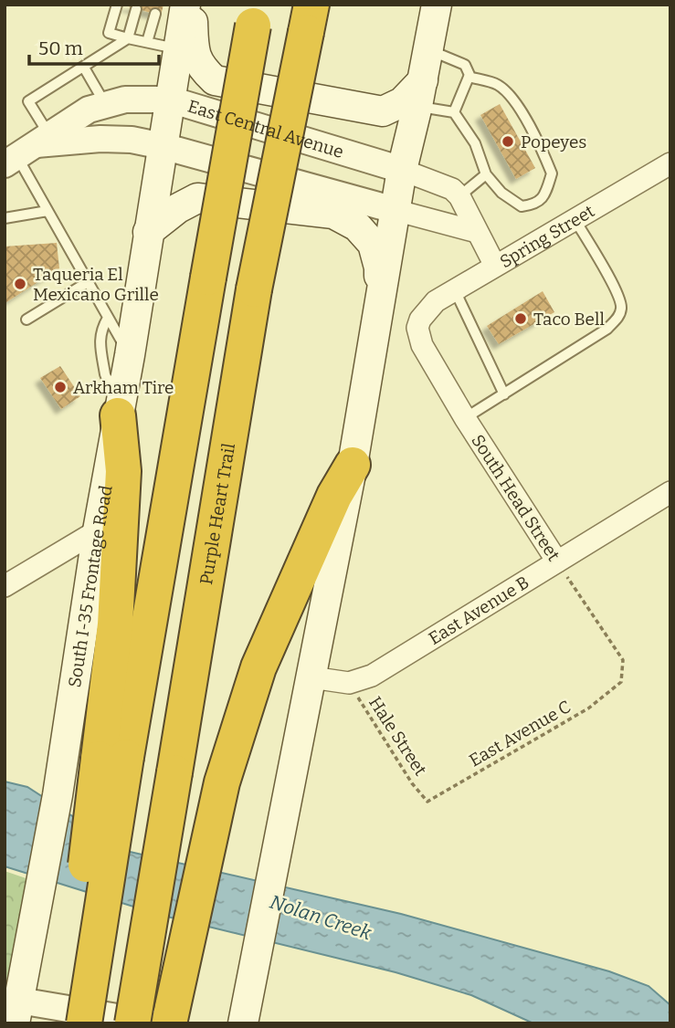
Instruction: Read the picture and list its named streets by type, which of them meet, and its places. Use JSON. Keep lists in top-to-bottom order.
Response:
{
  "streets": {
    "highway": ["Purple Heart Trail"],
    "main road": ["South I-35 Frontage Road"],
    "street": [
      "East Central Avenue",
      "Spring Street",
      "South Head Street",
      "East Avenue B"
    ],
    "path": ["East Avenue C", "Hale Street"]
  },
  "crossings": [
    ["East Central Avenue", "South I-35 Frontage Road"],
    ["Spring Street", "South Head Street"],
    ["South Head Street", "East Avenue B"],
    ["South Head Street", "East Avenue C"],
    ["East Avenue B", "Hale Street"],
    ["East Avenue C", "Hale Street"]
  ],
  "water": ["Nolan Creek"],
  "places": [
    "Popeyes",
    "Taqueria El Mexicano Grille",
    "Taco Bell",
    "Arkham Tire"
  ],
  "scale_bar": "50 m"
}
